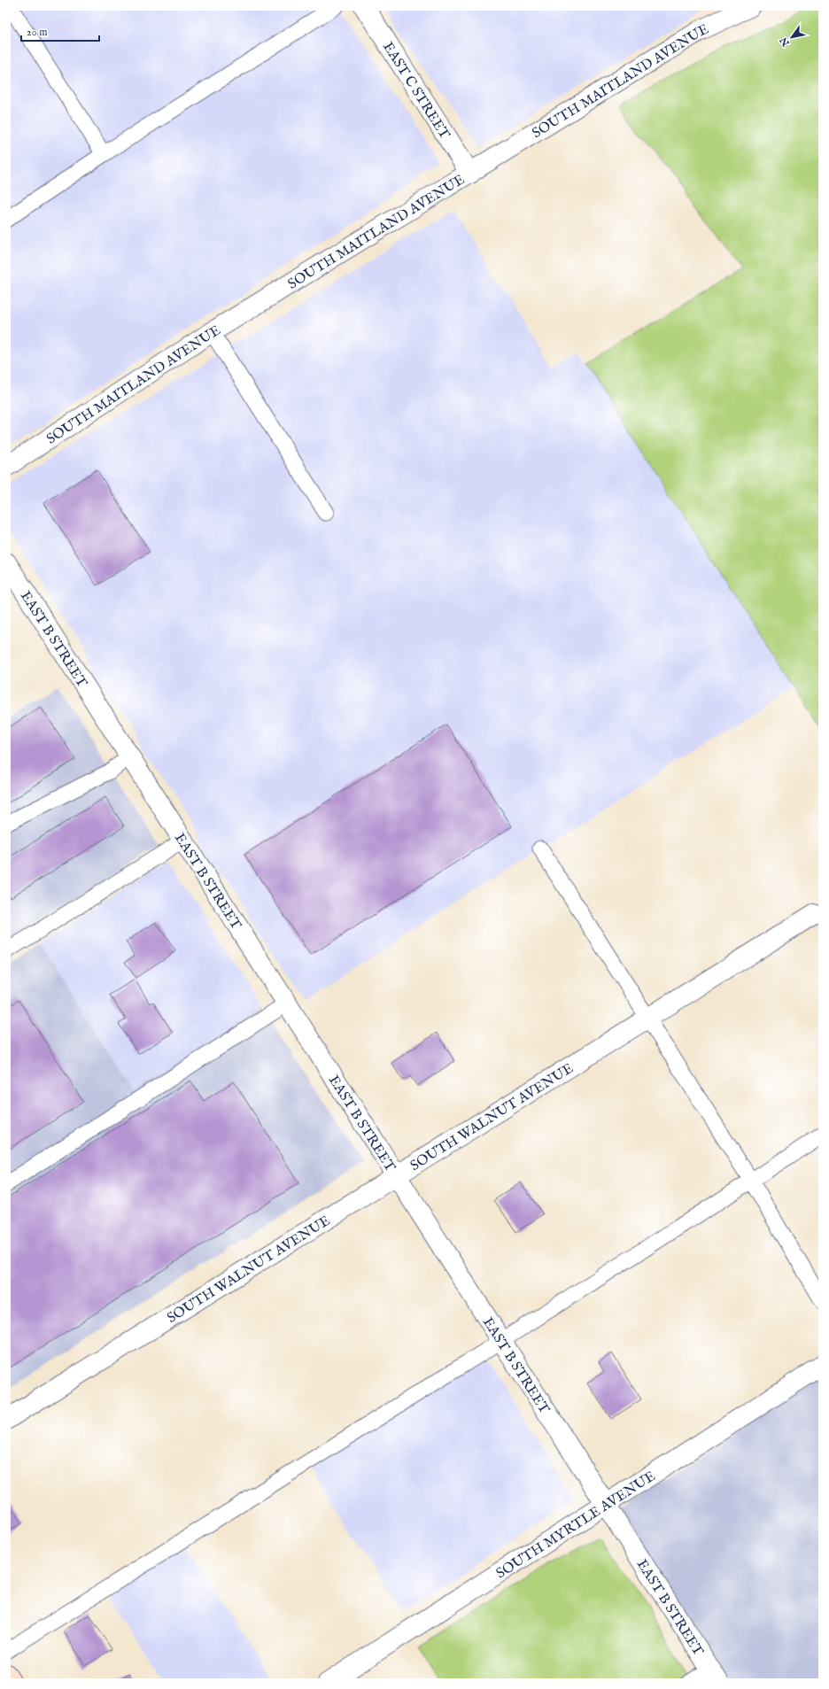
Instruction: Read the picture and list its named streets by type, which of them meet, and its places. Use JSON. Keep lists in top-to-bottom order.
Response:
{
  "streets": {
    "street": [
      "SOUTH MAITLAND AVENUE",
      "EAST C STREET",
      "EAST B STREET",
      "SOUTH WALNUT AVENUE",
      "SOUTH MYRTLE AVENUE"
    ]
  },
  "crossings": [
    ["SOUTH MAITLAND AVENUE", "EAST C STREET"],
    ["EAST B STREET", "SOUTH WALNUT AVENUE"],
    ["EAST B STREET", "SOUTH MYRTLE AVENUE"]
  ],
  "scale_bar": "20 m",
  "north": "bottom left"
}
